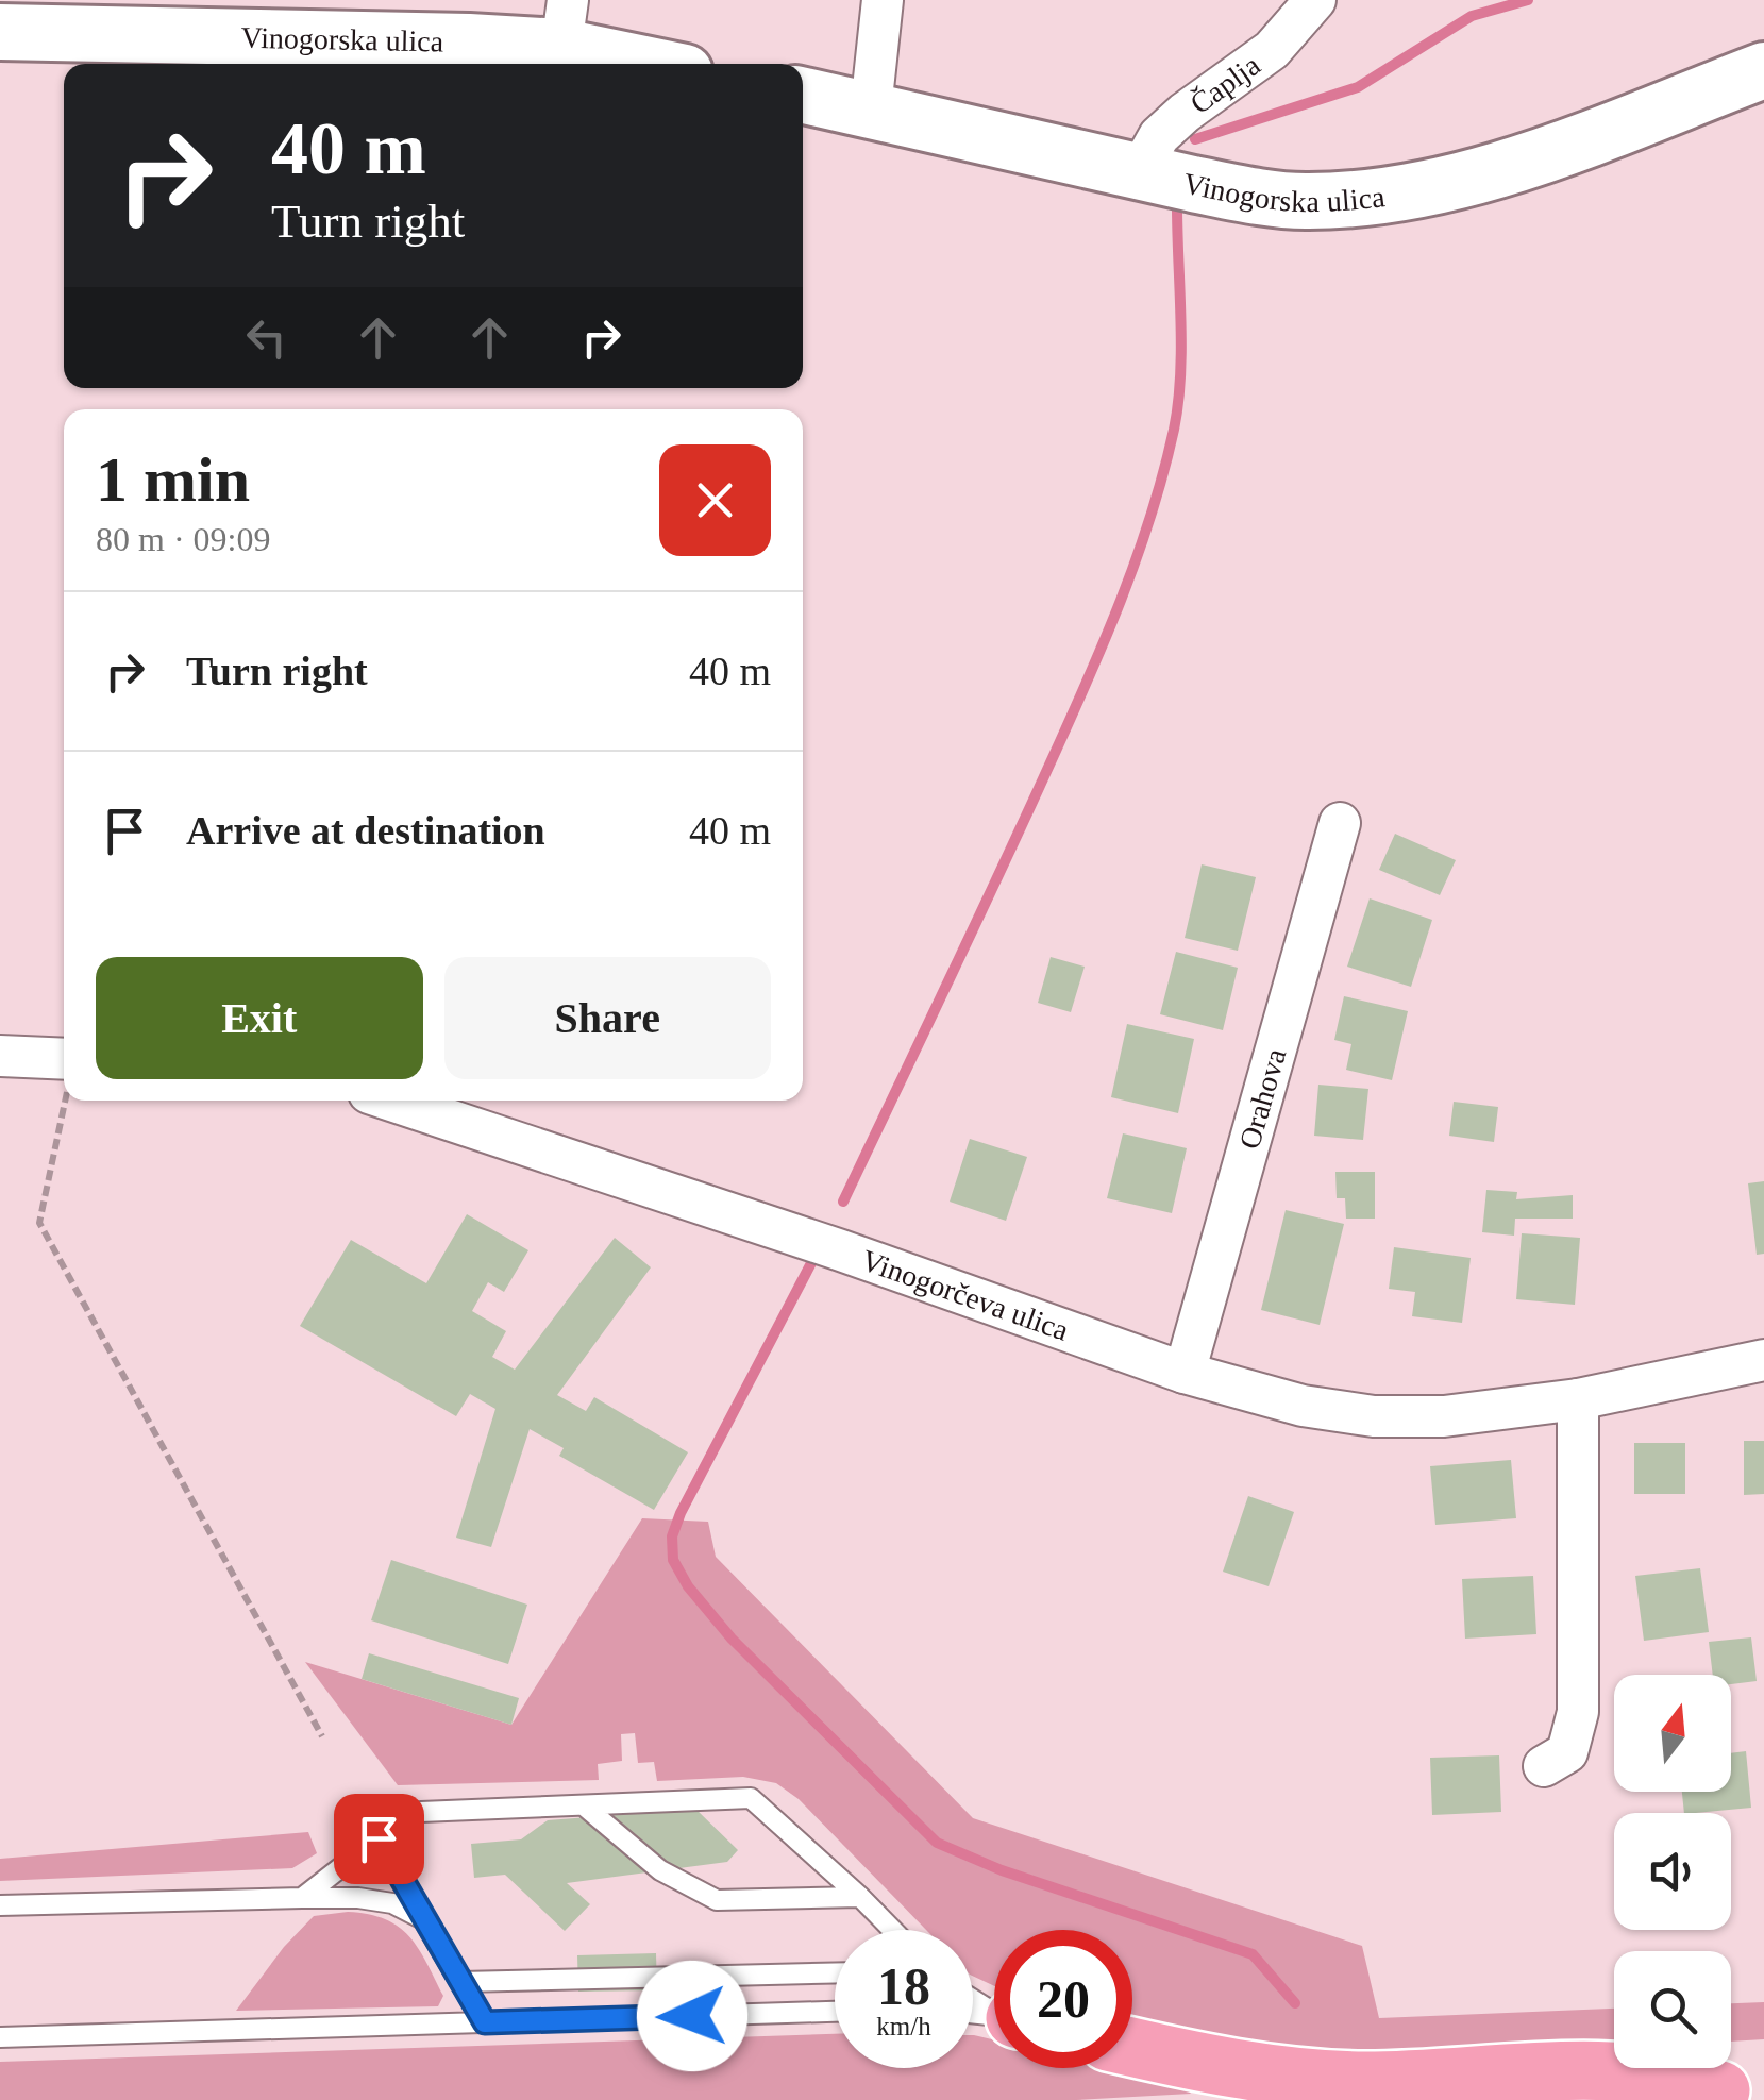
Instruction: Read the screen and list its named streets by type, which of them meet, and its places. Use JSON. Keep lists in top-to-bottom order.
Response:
{
  "streets": {
    "main road": ["Vinogorska ulica"],
    "street": ["Čaplja", "Orahova", "Vinogorčeva ulica"]
  },
  "crossings": [
    ["Vinogorska ulica", "Čaplja"],
    ["Orahova", "Vinogorčeva ulica"]
  ],
  "north": "top",
  "page": {
    "turn": ["40 m", "Turn right"],
    "heading": ["1 min", "80 m · 09:09"],
    "list": [
      {
        "name": "Turn right",
        "value": "40 m"
      },
      {
        "name": "Arrive at destination",
        "value": "40 m"
      }
    ],
    "buttons": ["Exit", "Share"],
    "speed": "18 km/h",
    "limit": "20"
  }
}
